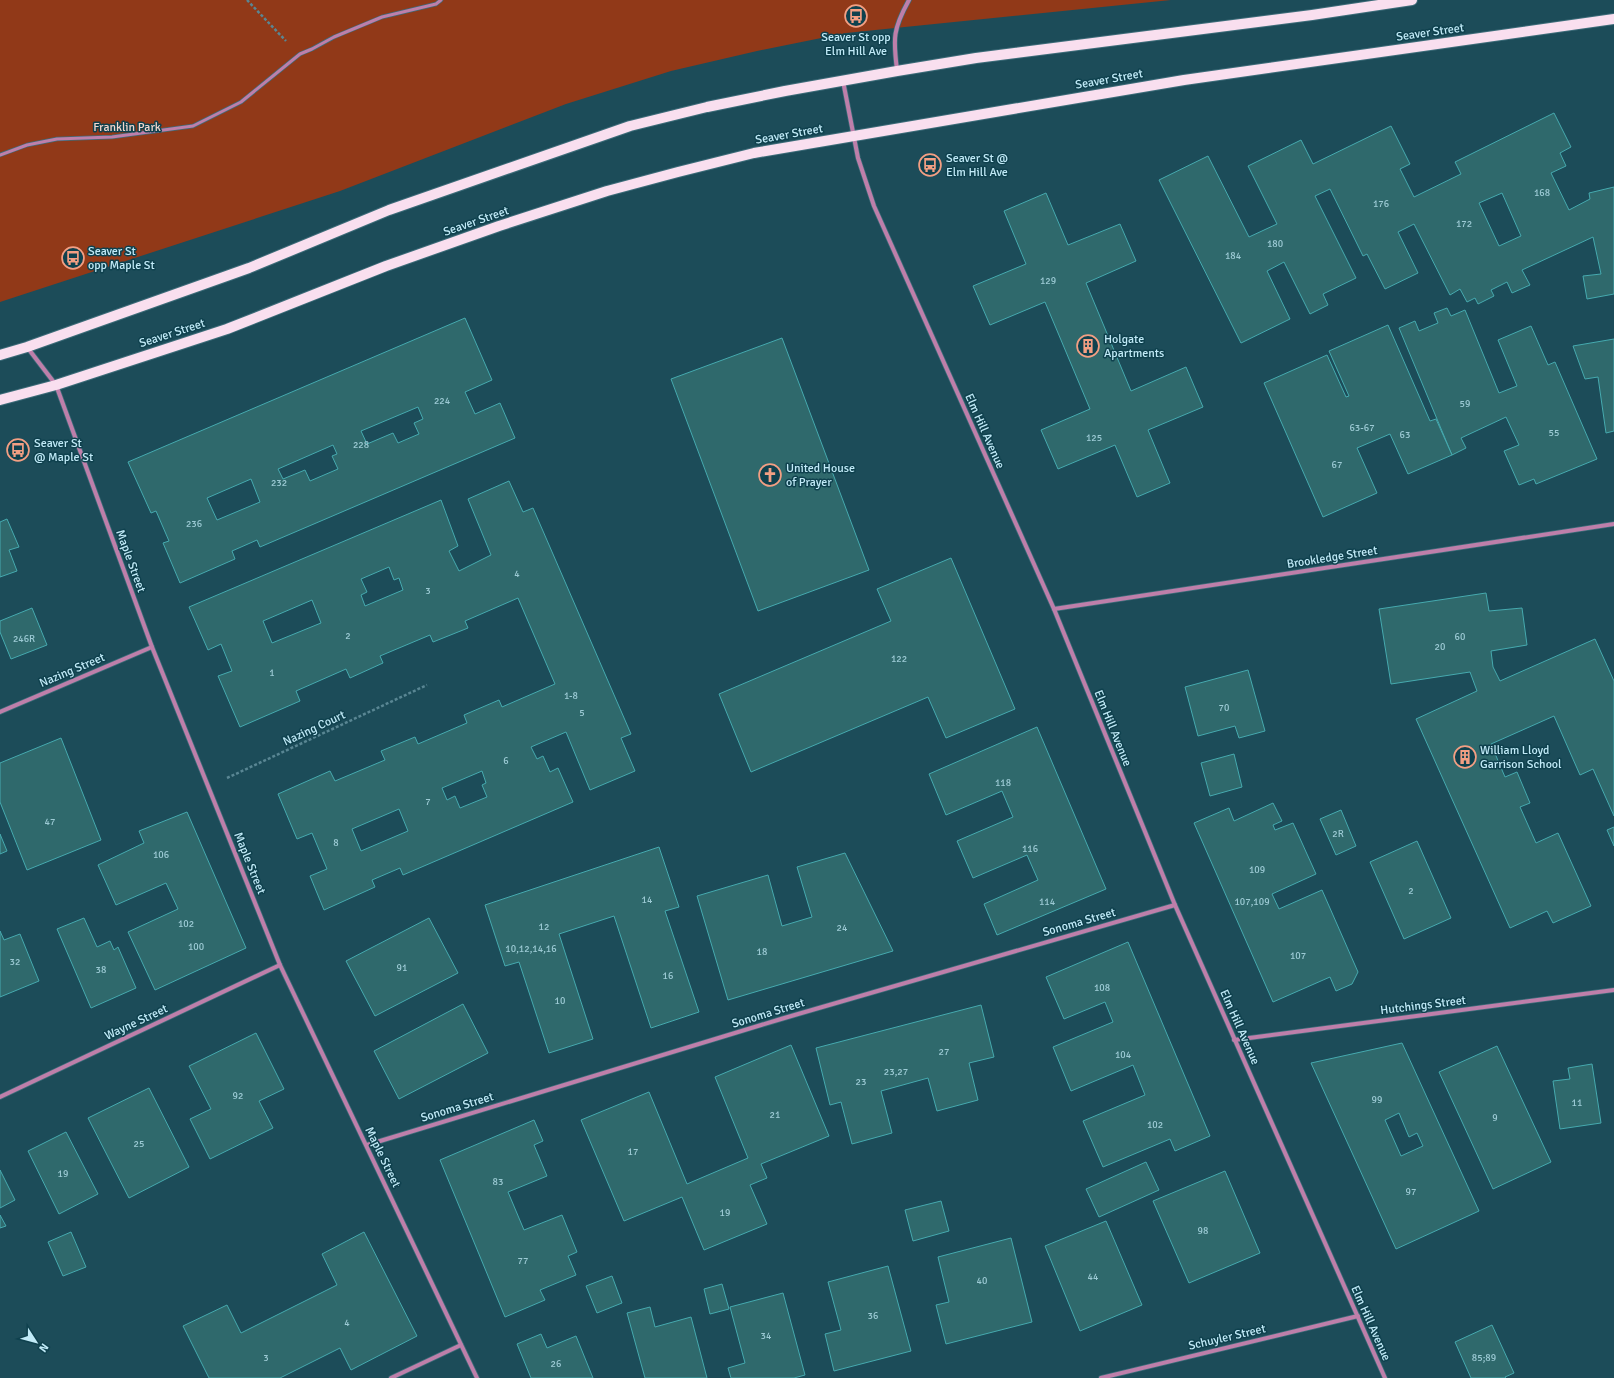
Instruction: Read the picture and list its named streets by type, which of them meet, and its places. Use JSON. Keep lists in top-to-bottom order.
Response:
{
  "streets": {
    "main road": ["Seaver Street"],
    "street": [
      "Elm Hill Avenue",
      "Brookledge Street",
      "Maple Street",
      "Nazing Street",
      "Sonoma Street",
      "Hutchings Street",
      "Wayne Street",
      "Schuyler Street"
    ],
    "path": ["Nazing Court"]
  },
  "crossings": [
    ["Seaver Street", "Elm Hill Avenue"],
    ["Seaver Street", "Maple Street"],
    ["Elm Hill Avenue", "Brookledge Street"],
    ["Elm Hill Avenue", "Sonoma Street"],
    ["Elm Hill Avenue", "Hutchings Street"],
    ["Elm Hill Avenue", "Schuyler Street"],
    ["Maple Street", "Nazing Street"],
    ["Maple Street", "Nazing Court"],
    ["Maple Street", "Sonoma Street"],
    ["Maple Street", "Wayne Street"]
  ],
  "parks": ["Franklin Park"],
  "places": {
    "bus stop": [
      "Seaver St opp Elm Hill Ave",
      "Seaver St @ Elm Hill Ave",
      "Seaver St opp Maple St",
      "Seaver St @ Maple St"
    ],
    "building": ["Holgate Apartments", "William Lloyd Garrison School"],
    "church": ["United House of Prayer"]
  },
  "house_numbers": [
    "168",
    "176",
    "172",
    "180",
    "184",
    "129",
    "224",
    "59",
    "63-67",
    "55",
    "63",
    "125",
    "228",
    "67",
    "232",
    "236",
    "4",
    "3",
    "2",
    "60",
    "246R",
    "20",
    "122",
    "1",
    "1-8",
    "70",
    "5",
    "6",
    "118",
    "7",
    "47",
    "2R",
    "8",
    "116",
    "106",
    "109",
    "2",
    "14",
    "114",
    "107,109",
    "102",
    "12",
    "24",
    "100",
    "10,12,14,16",
    "18",
    "107",
    "32",
    "91",
    "38",
    "16",
    "108",
    "10",
    "27",
    "104",
    "23,27",
    "23",
    "92",
    "99",
    "11",
    "21",
    "9",
    "102",
    "25",
    "17",
    "19",
    "83",
    "97",
    "19",
    "98",
    "77",
    "44",
    "40",
    "36",
    "4",
    "34",
    "3",
    "85;89",
    "26"
  ],
  "north": "bottom right"
}
